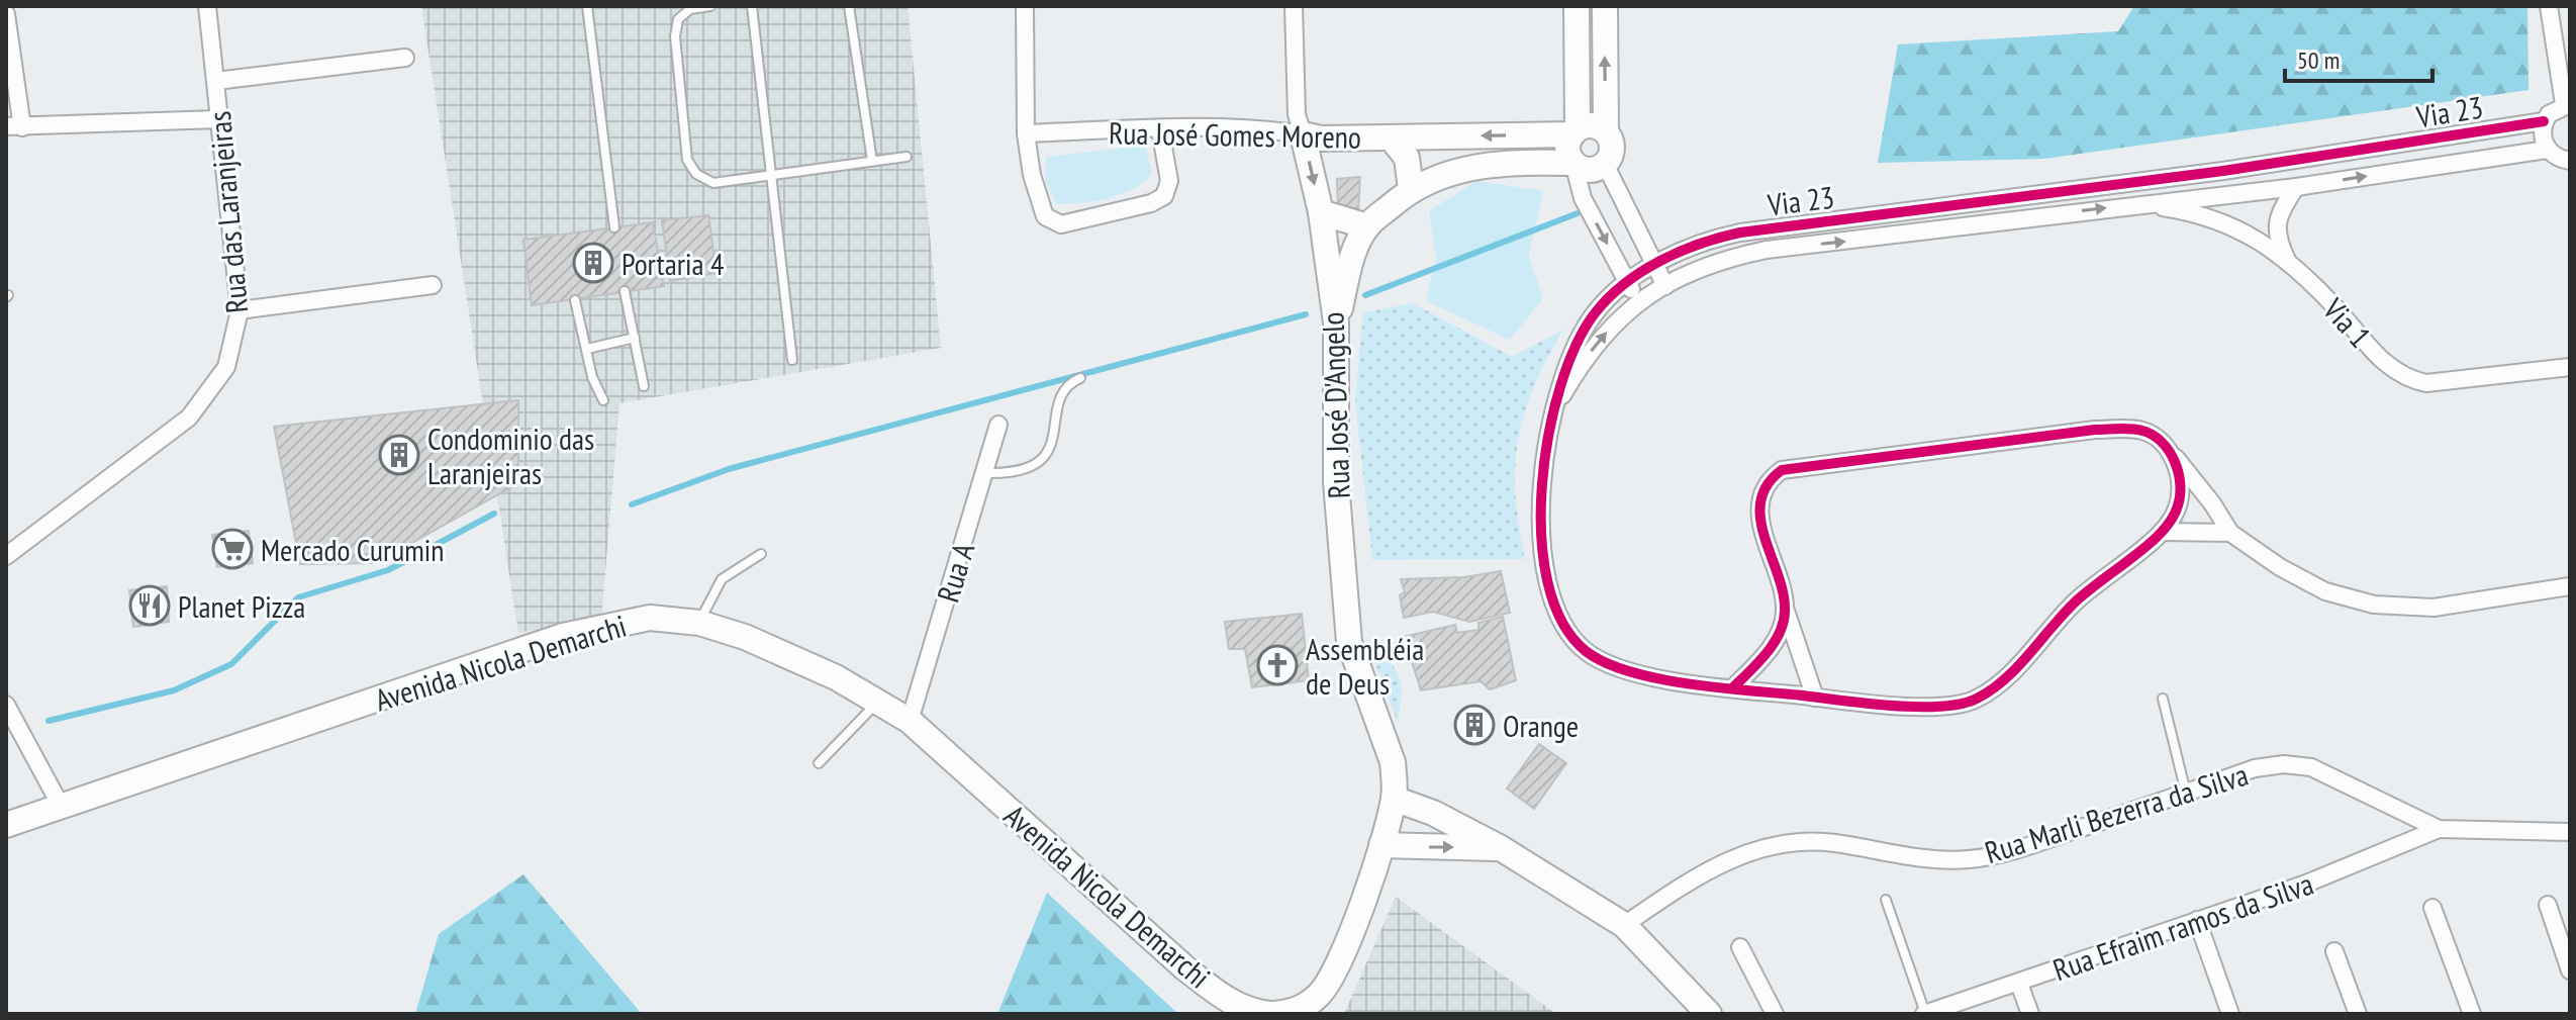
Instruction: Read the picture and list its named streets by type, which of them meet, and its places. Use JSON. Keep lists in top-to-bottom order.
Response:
{
  "streets": {
    "street": [
      "Via 23",
      "Rua José Gomes Moreno",
      "Rua das Laranjeiras",
      "Via 1",
      "Rua José D'Angelo",
      "Rua A",
      "Avenida Nicola Demarchi",
      "Rua Marli Bezerra da Silva",
      "Rua Efraim ramos da Silva"
    ]
  },
  "crossings": [
    ["Via 23", "Via 1"],
    ["Rua José Gomes Moreno", "Rua José D'Angelo"],
    ["Rua José D'Angelo", "Avenida Nicola Demarchi"],
    ["Rua A", "Avenida Nicola Demarchi"],
    ["Rua Marli Bezerra da Silva", "Rua Efraim ramos da Silva"]
  ],
  "places": {
    "building": ["Portaria 4", "Condominio das Laranjeiras", "Orange"],
    "supermarket": ["Mercado Curumin"],
    "restaurant": ["Planet Pizza"],
    "church": ["Assembléia de Deus"]
  },
  "scale_bar": "50 m"
}
